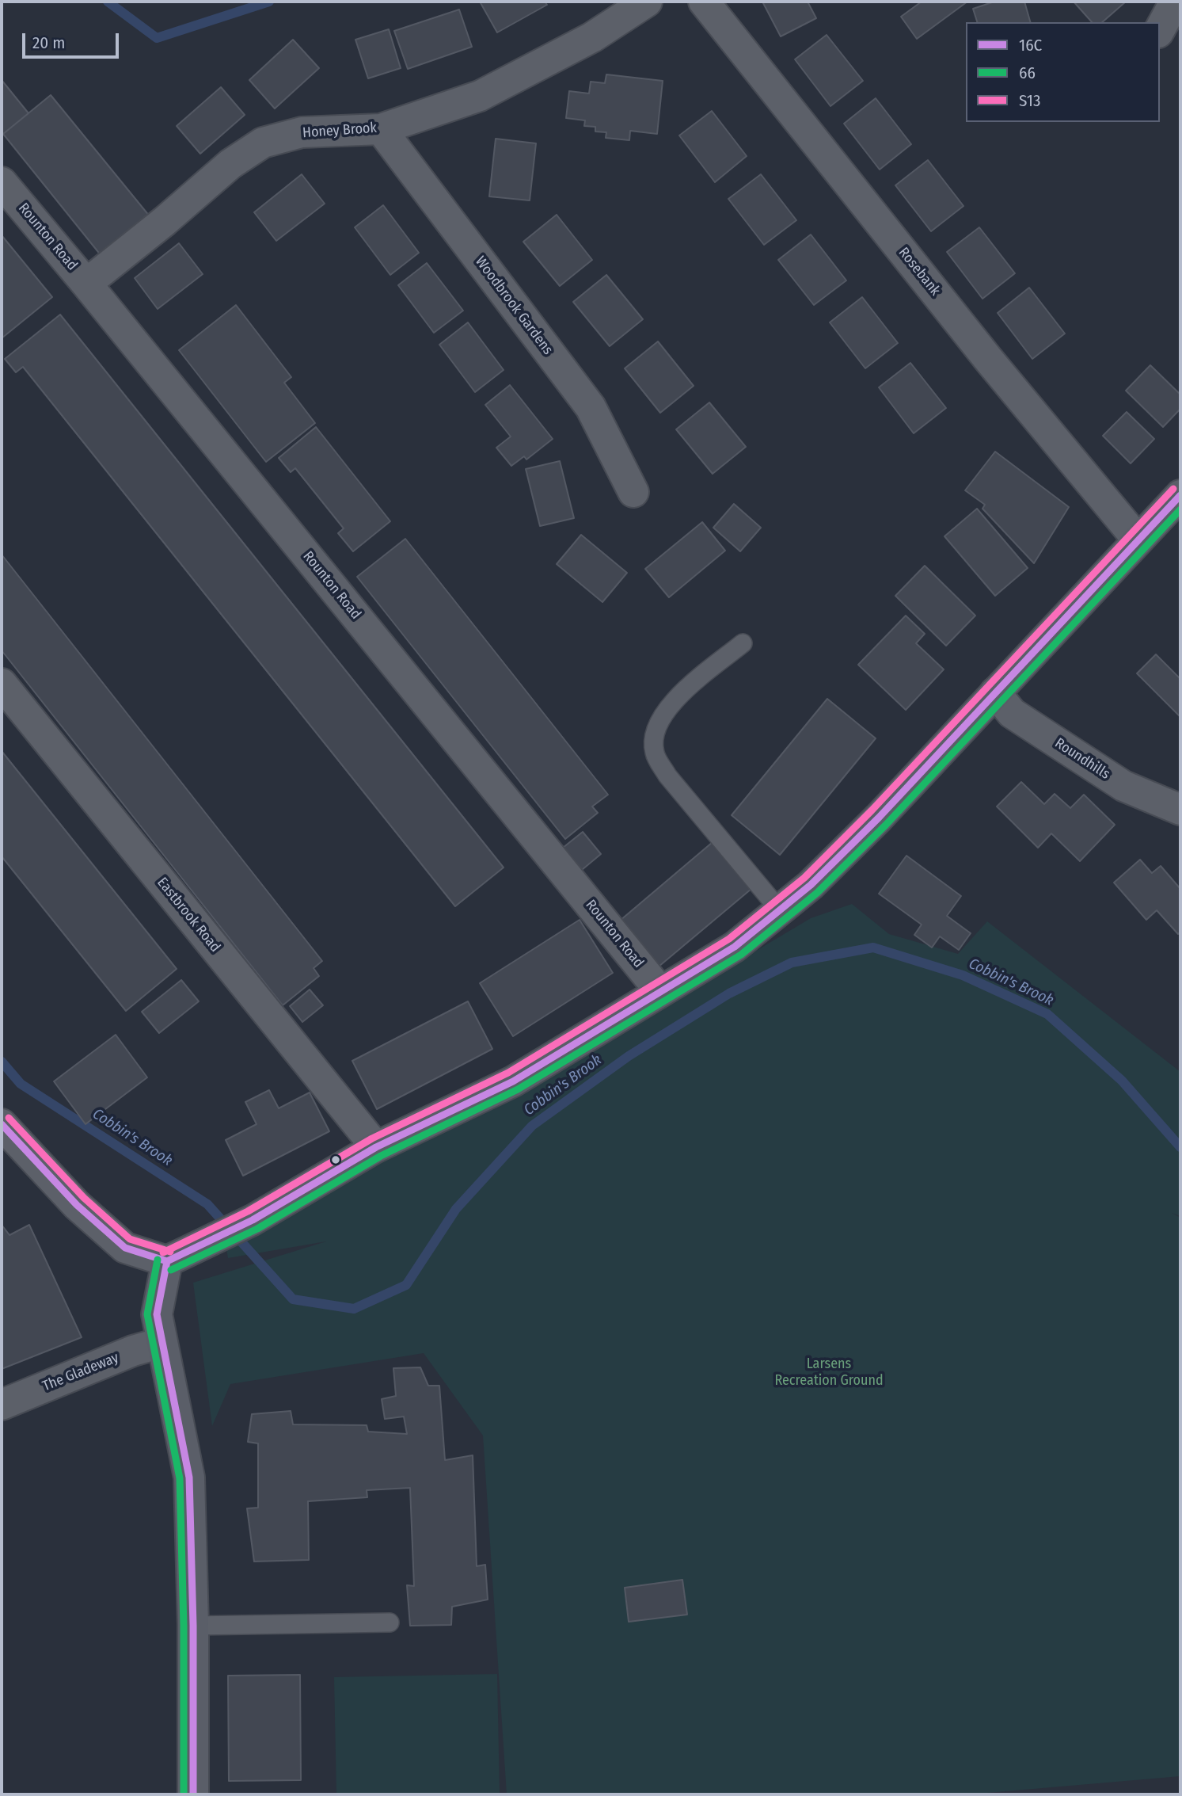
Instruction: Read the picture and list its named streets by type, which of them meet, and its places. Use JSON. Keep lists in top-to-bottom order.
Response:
{
  "streets": {
    "street": [
      "Honey Brook",
      "Rounton Road",
      "Rosebank",
      "Woodbrook Gardens",
      "Roundhills",
      "Eastbrook Road",
      "The Gladeway"
    ]
  },
  "crossings": [
    ["Honey Brook", "Rounton Road"],
    ["Honey Brook", "Woodbrook Gardens"]
  ],
  "water": ["Cobbin's Brook"],
  "parks": ["Larsens Recreation Ground"],
  "lines": ["transit line S13", "transit line 16C", "transit line 66"],
  "legend": ["16C", "66", "S13"],
  "scale_bar": "20 m"
}
